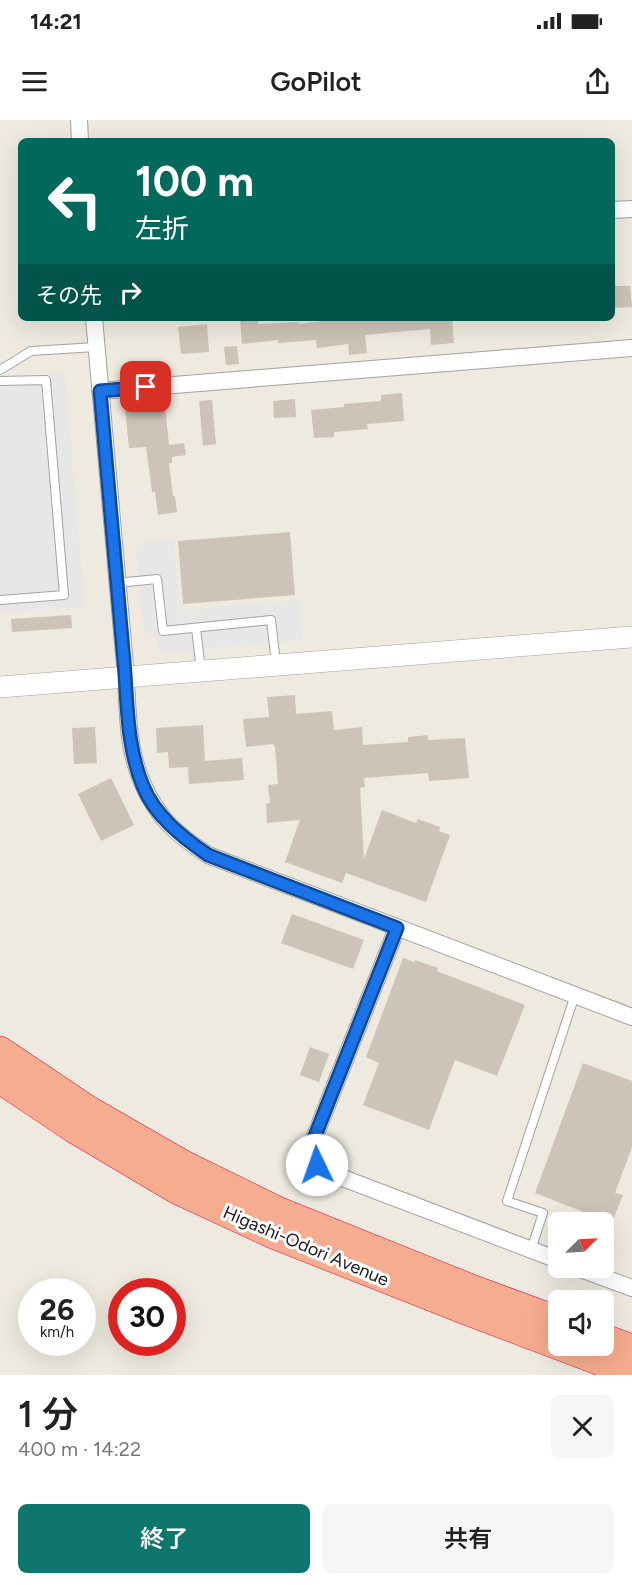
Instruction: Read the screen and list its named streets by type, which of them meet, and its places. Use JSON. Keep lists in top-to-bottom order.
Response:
{
  "streets": {
    "highway": ["Higashi-Odori Avenue"]
  },
  "north": "top right",
  "page": {
    "status": "14:21",
    "header": "GoPilot",
    "turn": ["100 m", "左折"],
    "then": "その先",
    "speed": "26 km/h",
    "limit": "30",
    "heading": ["1 分", "400 m · 14:22"],
    "buttons": ["終了", "共有"]
  }
}
